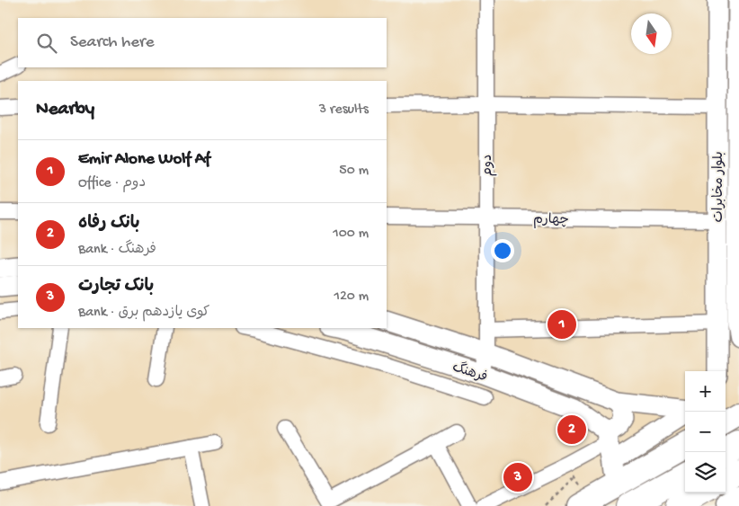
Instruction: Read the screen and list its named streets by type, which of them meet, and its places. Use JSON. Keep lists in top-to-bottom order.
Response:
{
  "streets": {
    "street": [
      "دوم",
      "بلوار مخابرات",
      "چهارم",
      "فرهنگ"
    ]
  },
  "crossings": [
    ["دوم", "چهارم"],
    ["دوم", "فرهنگ"],
    ["بلوار مخابرات", "چهارم"]
  ],
  "north": "bottom",
  "page": {
    "search": "Search here",
    "heading": ["Nearby", "3 results"],
    "list": [
      {
        "mark": "1",
        "name": "Emir Alone Wolf Af",
        "note": "Office · دوم",
        "value": "50 m"
      },
      {
        "mark": "2",
        "name": "بانک رفاه",
        "note": "Bank · فرهنگ",
        "value": "100 m"
      },
      {
        "mark": "3",
        "name": "بانک تجارت",
        "note": "Bank · کوی یازدهم برق",
        "value": "120 m"
      }
    ],
    "pins": ["1", "2", "3"],
    "map_buttons": ["+", "−"]
  }
}
